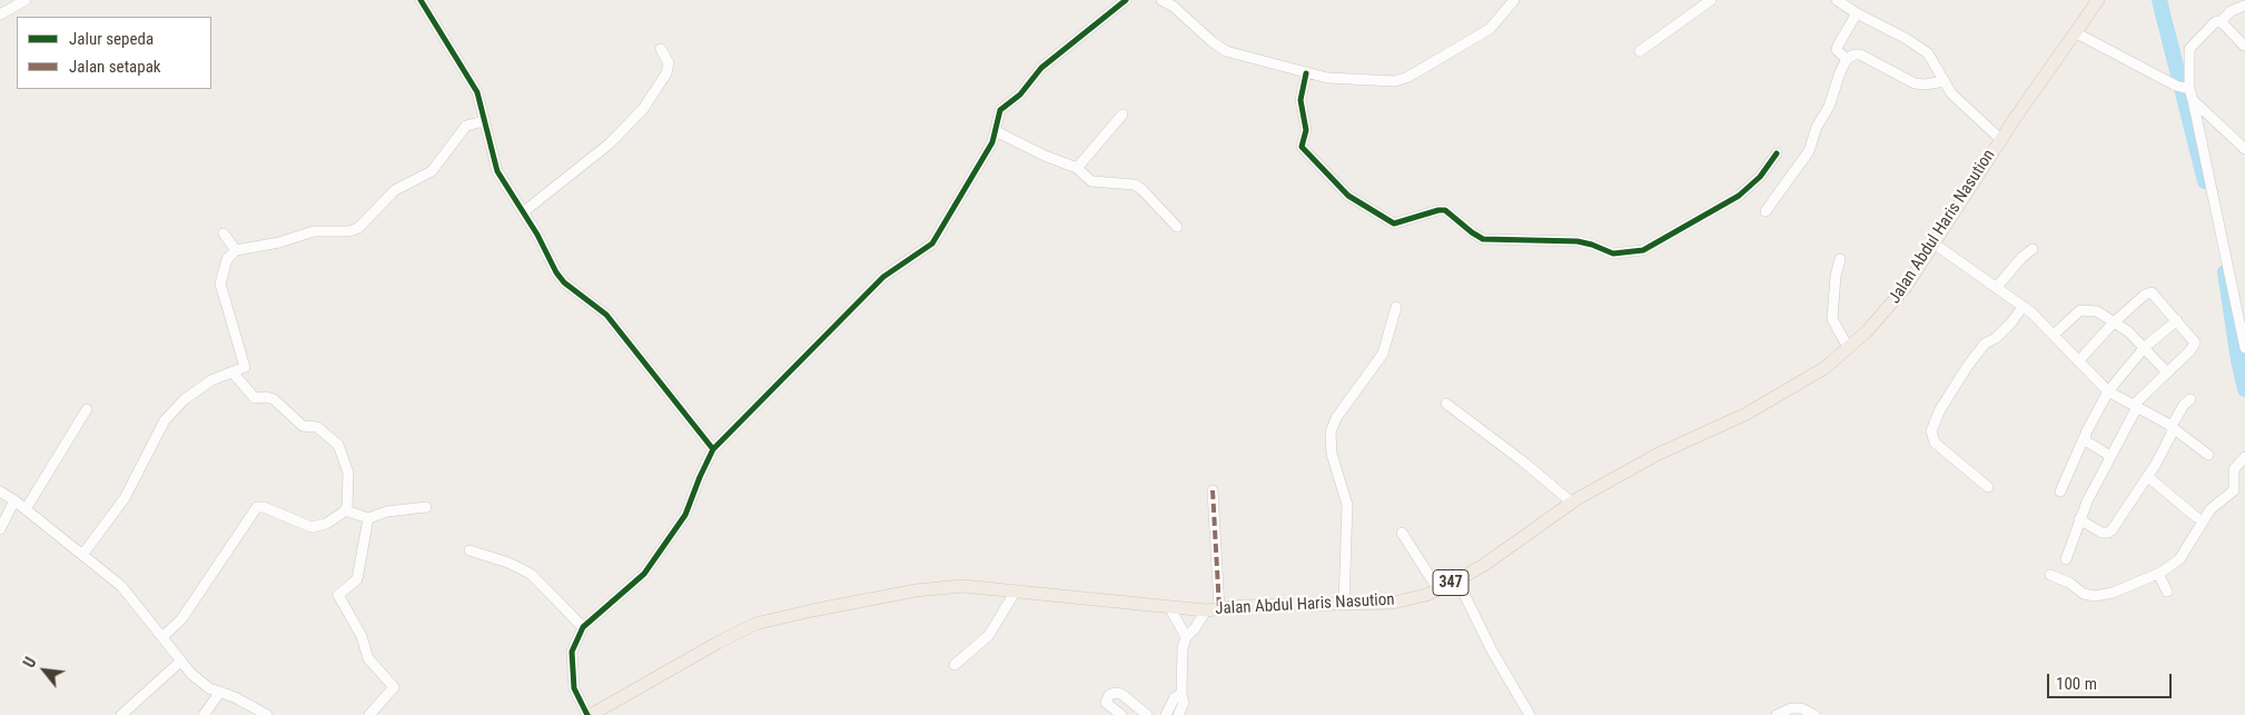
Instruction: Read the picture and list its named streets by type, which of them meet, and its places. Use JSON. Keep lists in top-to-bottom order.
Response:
{
  "streets": {
    "main road": ["Jalan Abdul Haris Nasution", "347"]
  },
  "legend": ["Jalur sepeda", "Jalan setapak"],
  "scale_bar": "100 m",
  "north": "top left"
}
